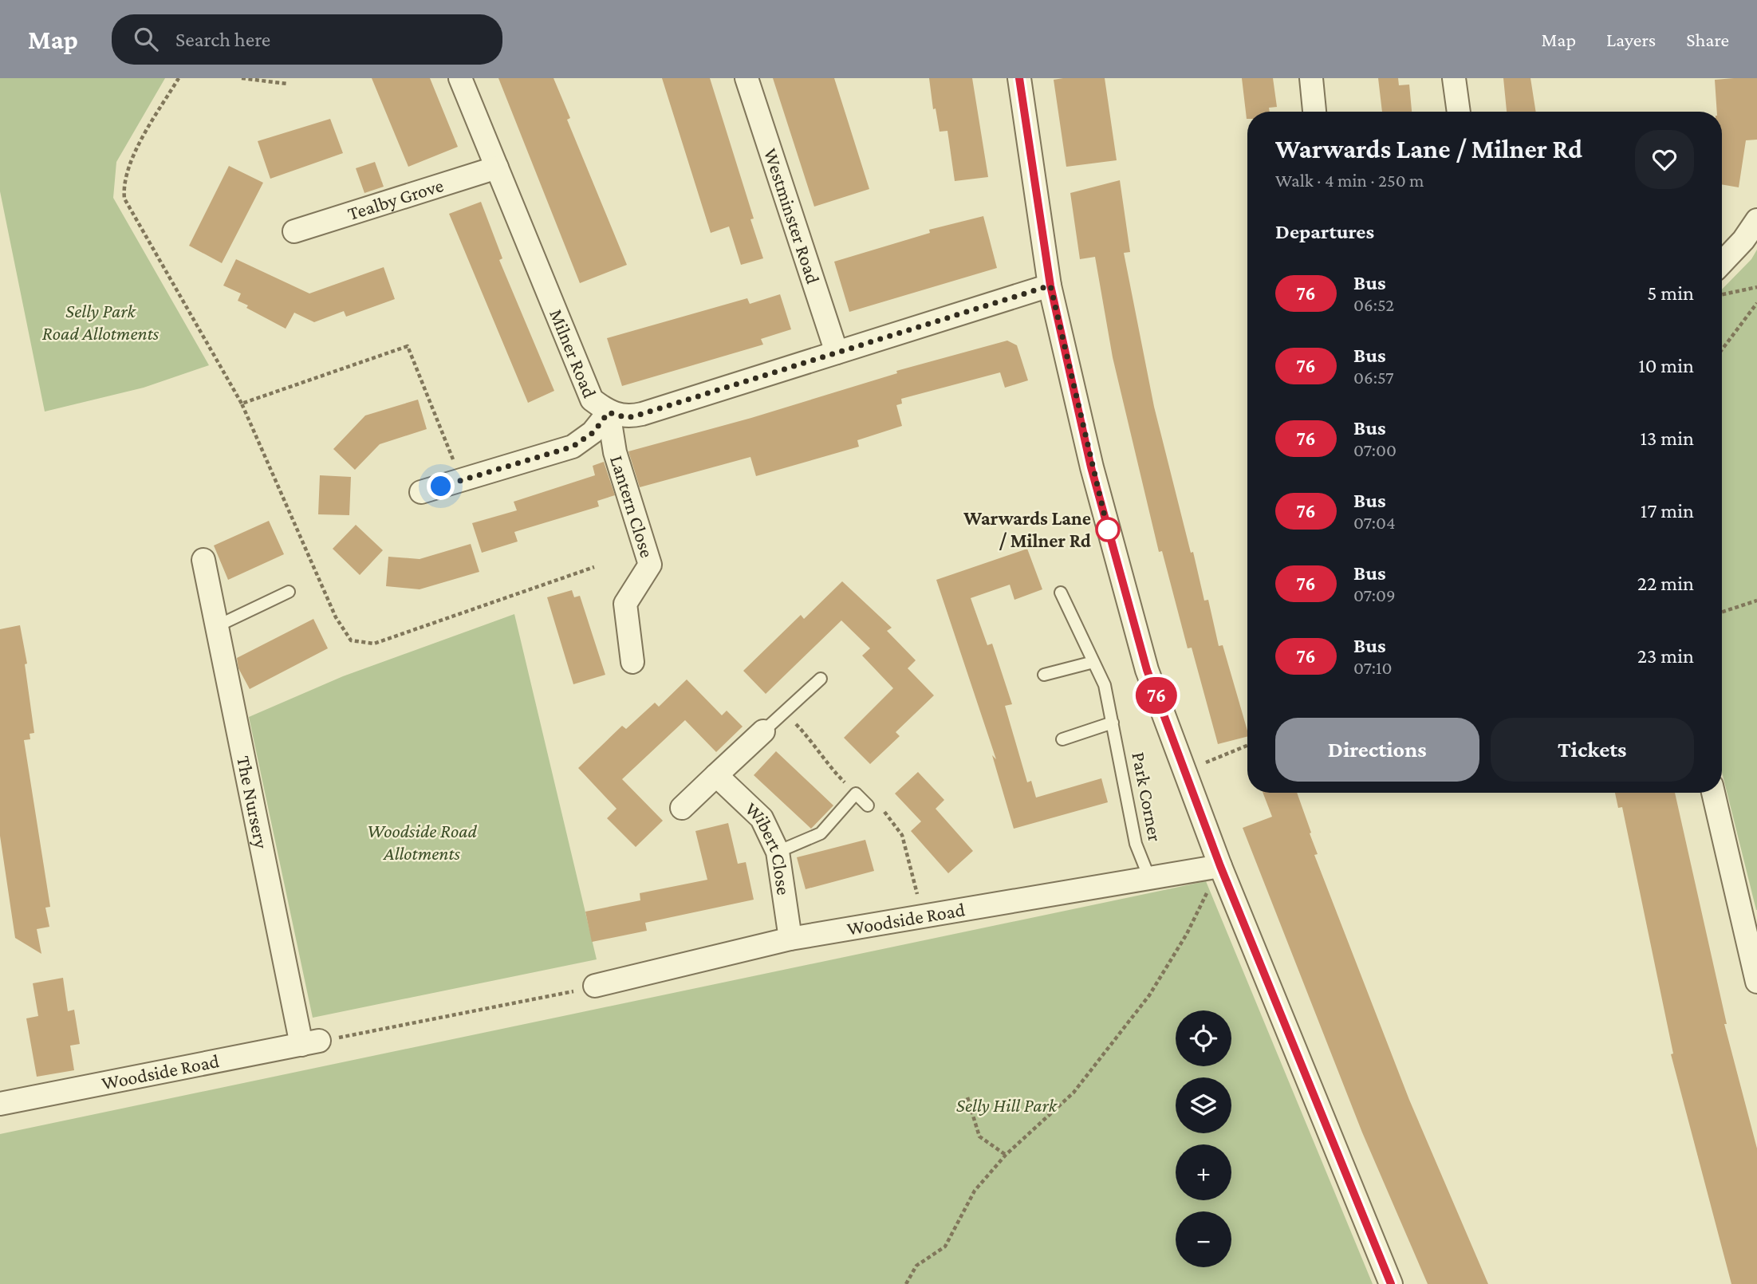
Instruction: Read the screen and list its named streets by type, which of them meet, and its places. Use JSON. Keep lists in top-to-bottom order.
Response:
{
  "streets": {
    "street": [
      "Tealby Grove",
      "Westminster Road",
      "Milner Road",
      "Lantern Close",
      "The Nursery",
      "Wibert Close",
      "Woodside Road"
    ],
    "lane": ["Park Corner"]
  },
  "crossings": [
    ["Tealby Grove", "Milner Road"],
    ["Westminster Road", "Milner Road"],
    ["Milner Road", "Lantern Close"],
    ["Park Corner", "Woodside Road"],
    ["The Nursery", "Woodside Road"],
    ["Wibert Close", "Woodside Road"]
  ],
  "parks": ["Selly Park Road Allotments", "Woodside Road Allotments", "Selly Hill Park"],
  "places": ["Warwards Lane / Milner Rd"],
  "lines": ["bus line 76"],
  "page": {
    "header": "Map",
    "search": "Search here",
    "nav": ["Map", "Layers", "Share"],
    "on_map": "76",
    "heading": [
      ["Warwards Lane / Milner Rd", "Walk · 4 min · 250 m"],
      "Departures"
    ],
    "list": [
      {
        "mark": "76",
        "name": "Bus",
        "note": "06:52",
        "value": "5 min"
      },
      {
        "mark": "76",
        "name": "Bus",
        "note": "06:57",
        "value": "10 min"
      },
      {
        "mark": "76",
        "name": "Bus",
        "note": "07:00",
        "value": "13 min"
      },
      {
        "mark": "76",
        "name": "Bus",
        "note": "07:04",
        "value": "17 min"
      },
      {
        "mark": "76",
        "name": "Bus",
        "note": "07:09",
        "value": "22 min"
      },
      {
        "mark": "76",
        "name": "Bus",
        "note": "07:10",
        "value": "23 min"
      }
    ],
    "buttons": ["Directions", "Tickets"],
    "map_buttons": ["+", "−"]
  }
}
